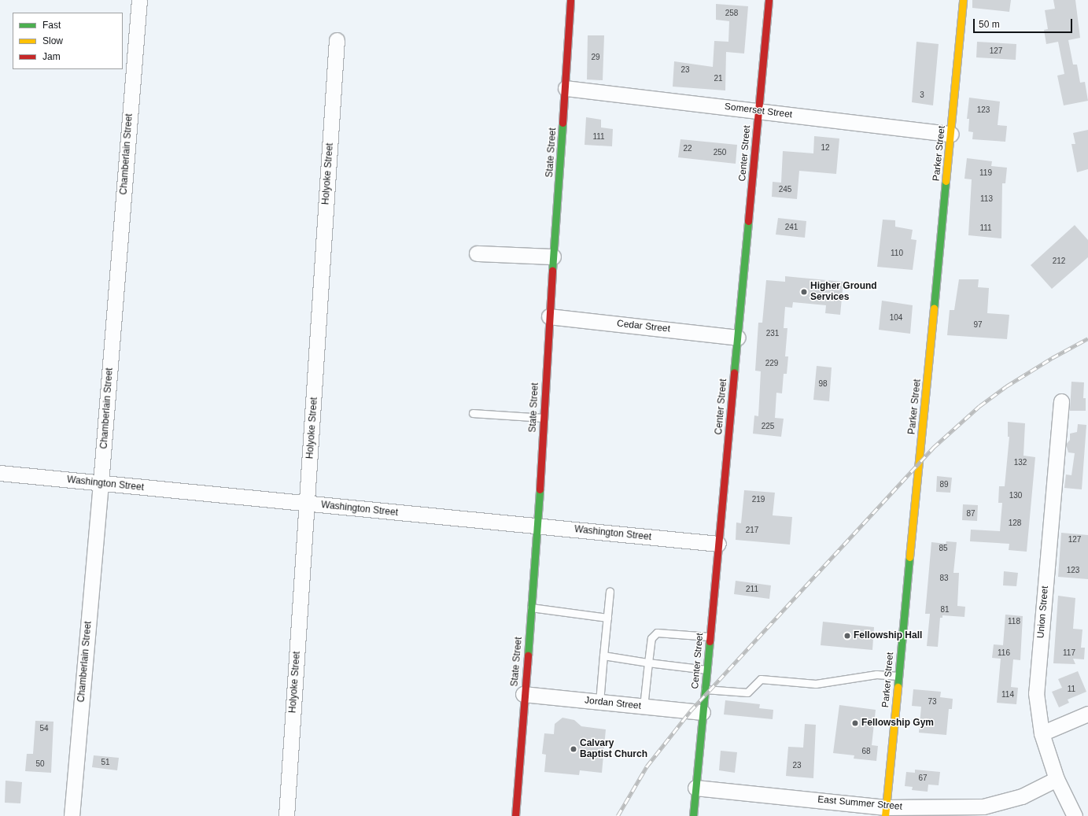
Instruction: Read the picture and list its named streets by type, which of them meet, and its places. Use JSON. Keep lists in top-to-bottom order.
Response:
{
  "streets": {
    "street": [
      "Somerset Street",
      "State Street",
      "Center Street",
      "Parker Street",
      "Chamberlain Street",
      "Holyoke Street",
      "Cedar Street",
      "Washington Street",
      "Union Street",
      "Jordan Street",
      "East Summer Street"
    ]
  },
  "crossings": [
    ["Somerset Street", "State Street"],
    ["Somerset Street", "Center Street"],
    ["Somerset Street", "Parker Street"],
    ["State Street", "Cedar Street"],
    ["State Street", "Washington Street"],
    ["State Street", "Jordan Street"],
    ["Center Street", "Cedar Street"],
    ["Center Street", "Washington Street"],
    ["Center Street", "Jordan Street"],
    ["Center Street", "East Summer Street"],
    ["Parker Street", "East Summer Street"],
    ["Chamberlain Street", "Washington Street"],
    ["Holyoke Street", "Washington Street"],
    ["Union Street", "East Summer Street"]
  ],
  "places": [
    "Higher Ground Services",
    "Fellowship Hall",
    "Fellowship Gym",
    "Calvary Baptist Church"
  ],
  "house_numbers": [
    "258",
    "127",
    "29",
    "23",
    "21",
    "3",
    "123",
    "111",
    "12",
    "22",
    "250",
    "119",
    "245",
    "113",
    "241",
    "111",
    "110",
    "212",
    "104",
    "97",
    "231",
    "229",
    "98",
    "225",
    "132",
    "89",
    "130",
    "219",
    "87",
    "128",
    "217",
    "127",
    "85",
    "123",
    "83",
    "211",
    "81",
    "118",
    "116",
    "117",
    "11",
    "114",
    "73",
    "54",
    "68",
    "51",
    "50",
    "23",
    "67"
  ],
  "legend": ["Fast", "Slow", "Jam"],
  "scale_bar": "50 m"
}
